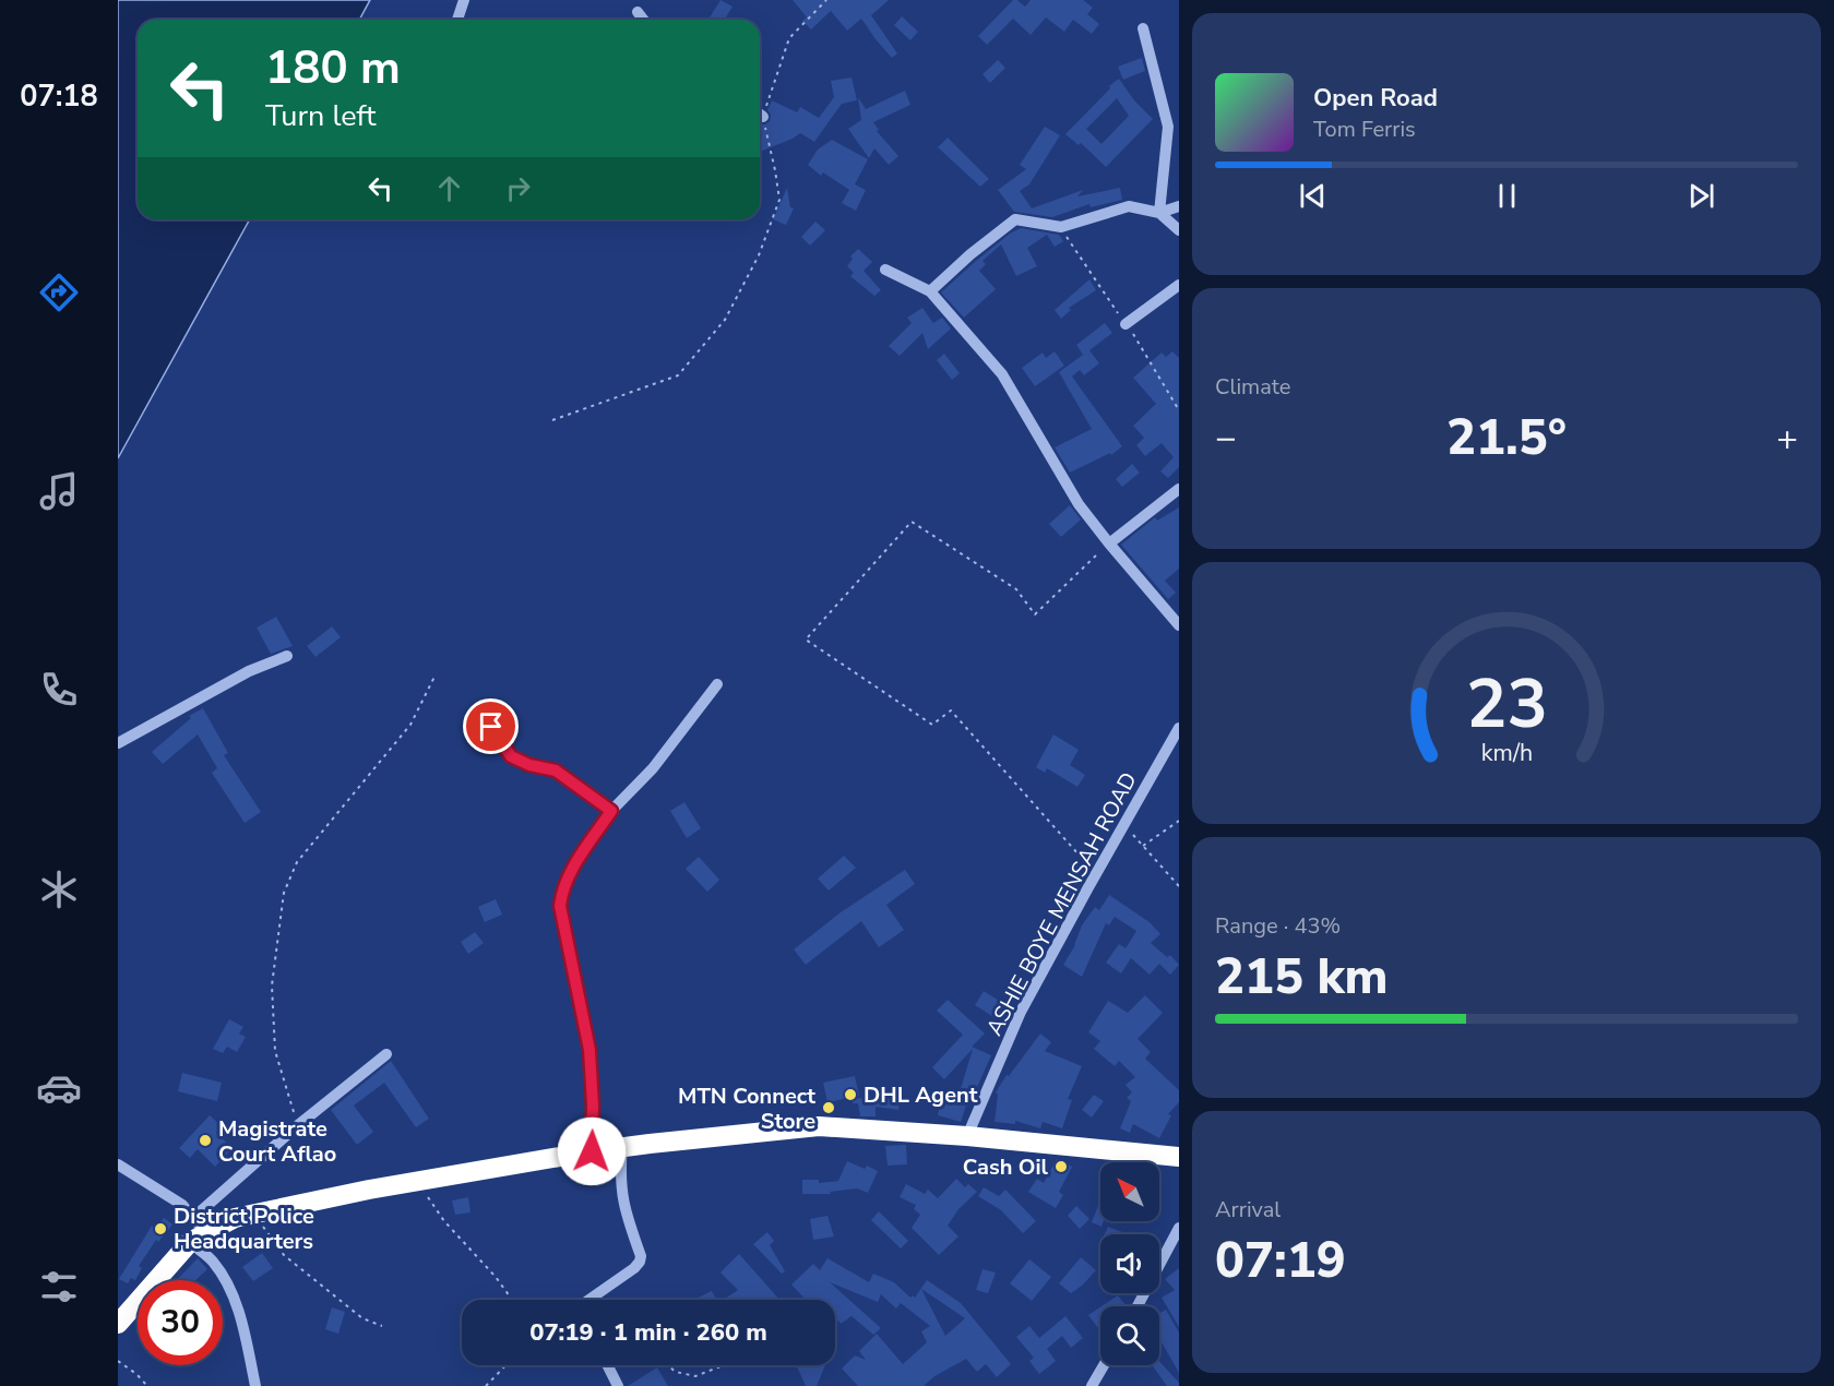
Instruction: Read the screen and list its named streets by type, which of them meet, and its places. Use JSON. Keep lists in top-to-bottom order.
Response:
{
  "streets": {
    "street": ["ASHIE BOYE MENSAH ROAD"]
  },
  "places": [
    "DHL Agent",
    "MTN Connect Store",
    "Magistrate Court Aflao",
    "Cash Oil",
    "District Police Headquarters"
  ],
  "north": "top left",
  "page": {
    "tabs": "07:18",
    "turn": ["180 m", "Turn left"],
    "song": ["Open Road", "Tom Ferris"],
    "tile": [
      "Climate",
      ["Range · 43%", "215 km"],
      ["Arrival", "07:19"]
    ],
    "heat": ["−", "21.5°", "+"],
    "limit": "30",
    "trip": "07:19 · 1 min · 260 m",
    "gauge": ["23", "km/h"]
  }
}
